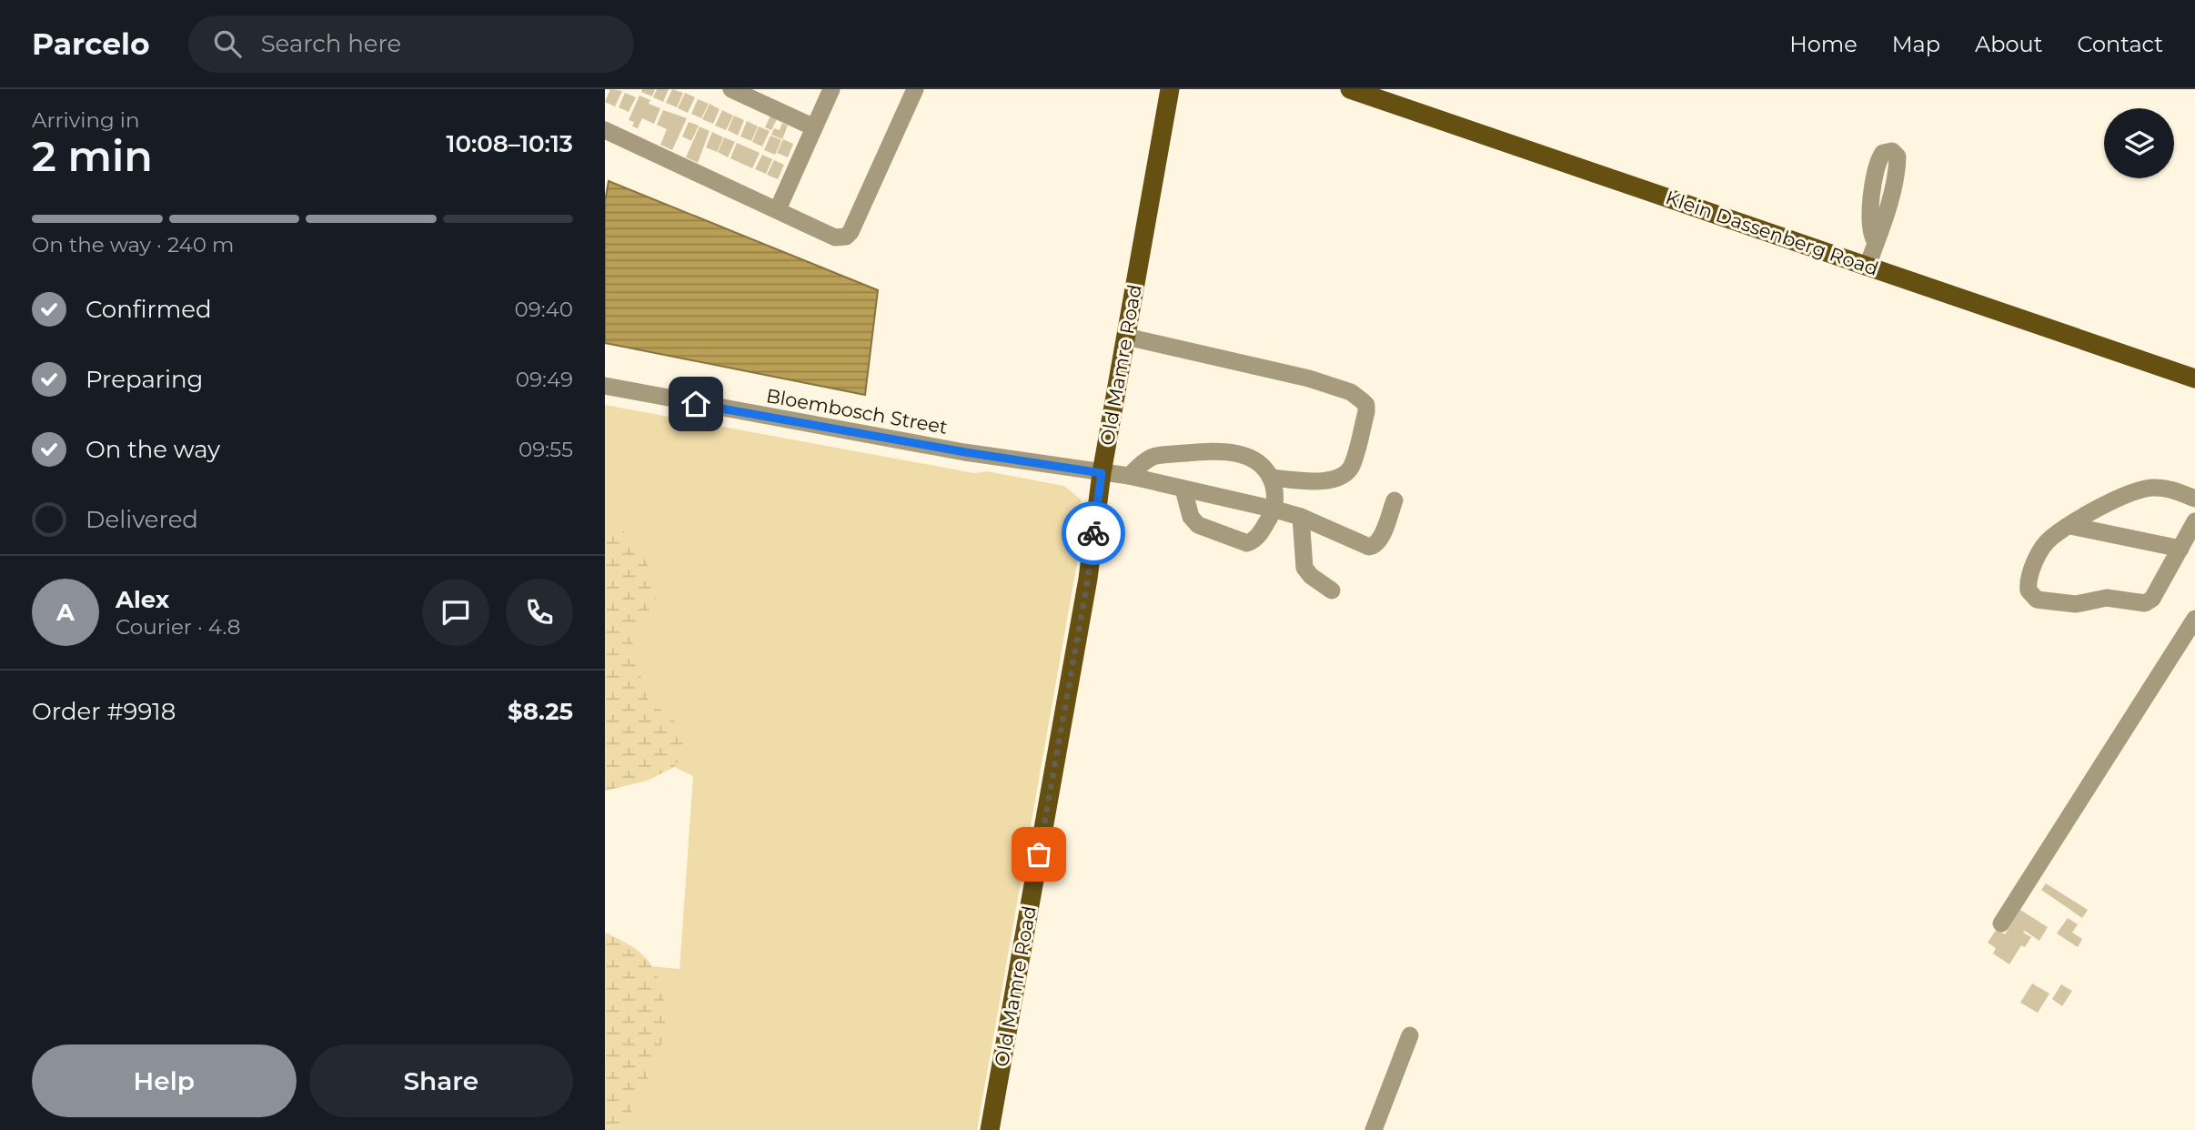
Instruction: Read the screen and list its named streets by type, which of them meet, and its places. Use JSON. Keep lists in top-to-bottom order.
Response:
{
  "streets": {
    "main road": ["Klein Dassenberg Road", "Old Mamre Road"],
    "street": ["Bloembosch Street"]
  },
  "crossings": [
    ["Old Mamre Road", "Bloembosch Street"]
  ],
  "page": {
    "header": "Parcelo",
    "search": "Search here",
    "nav": [
      "Home",
      "Map",
      "About",
      "Contact"
    ],
    "heading": ["2 min", "Arriving in", "10:08–10:13"],
    "panel": [
      "Alex",
      "Courier · 4.8",
      "Order #9918",
      "$8.25"
    ],
    "bar": "On the way · 240 m",
    "list": [
      ["Confirmed", "09:40"],
      ["Preparing", "09:49"],
      ["On the way", "09:55"],
      "Delivered"
    ],
    "round": "A",
    "buttons": ["Help", "Share"]
  }
}
